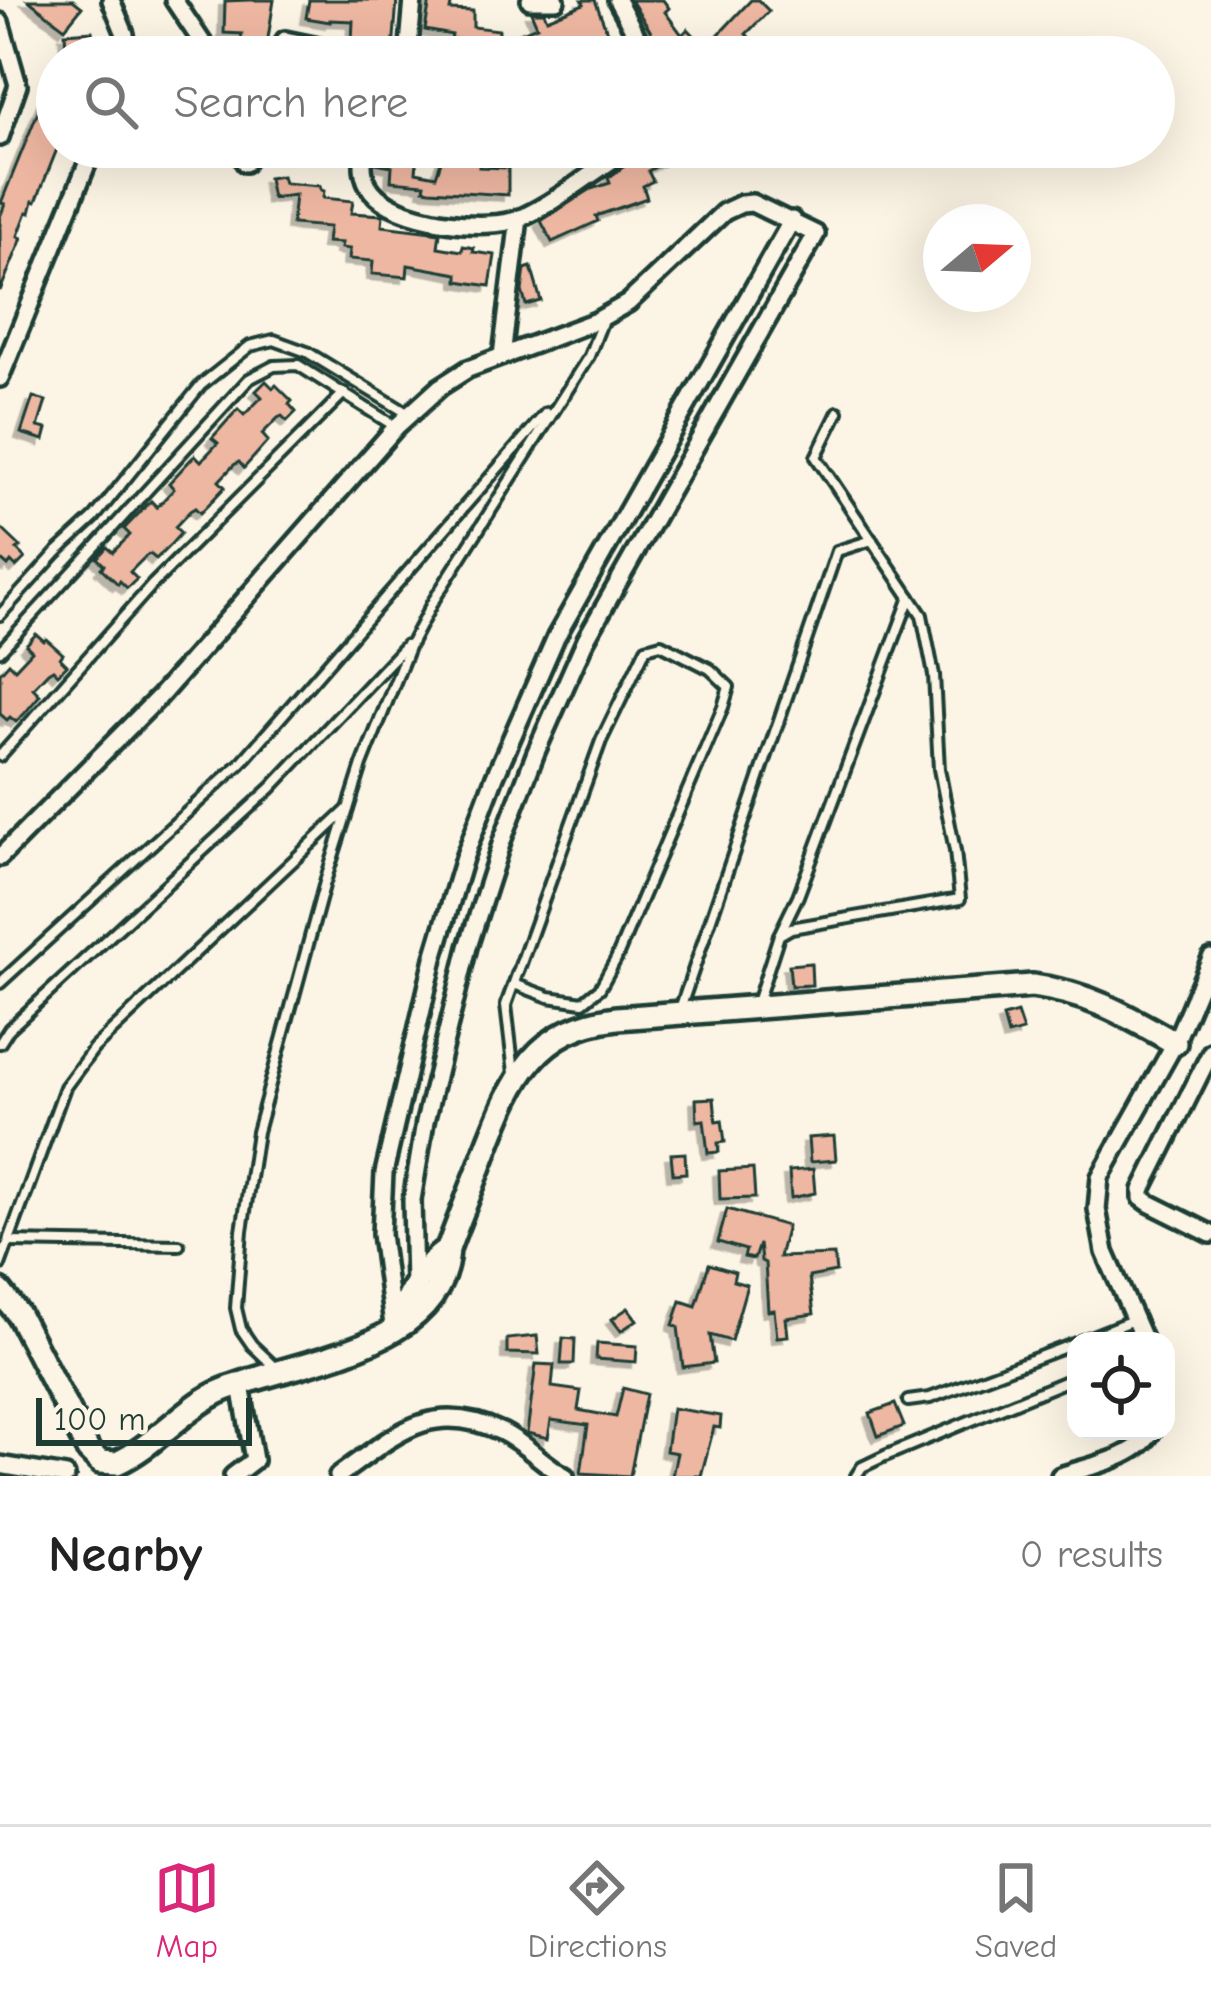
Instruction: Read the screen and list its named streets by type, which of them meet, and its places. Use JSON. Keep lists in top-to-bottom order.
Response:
{
  "scale_bar": "100 m",
  "north": "right",
  "page": {
    "search": "Search here",
    "scale": "100 m",
    "heading": ["Nearby", "0 results"],
    "nav": ["Map", "Directions", "Saved"]
  }
}
